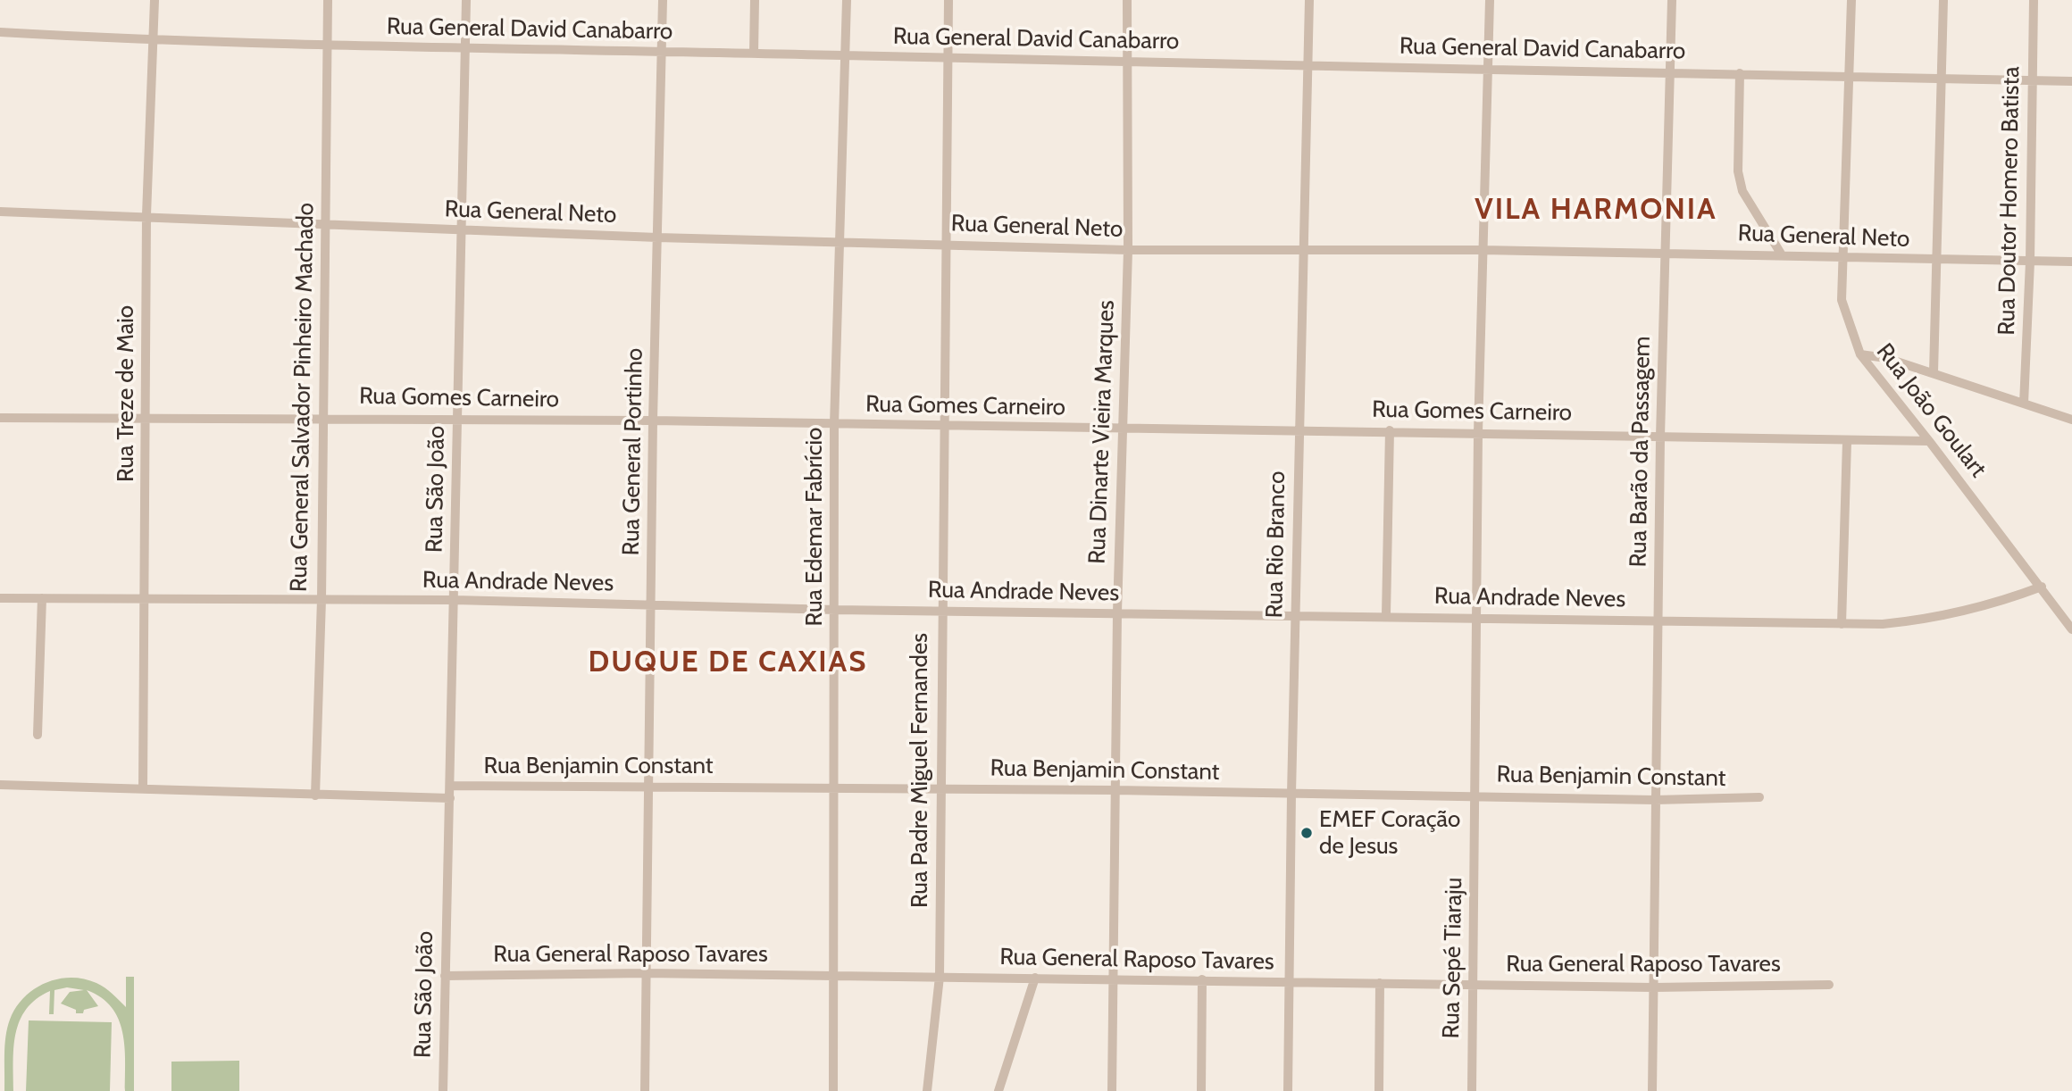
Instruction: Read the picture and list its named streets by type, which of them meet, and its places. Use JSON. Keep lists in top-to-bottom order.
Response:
{
  "streets": {
    "street": [
      "Rua General David Canabarro",
      "Rua Doutor Homero Batista",
      "Rua General Neto",
      "Rua Treze de Maio",
      "Rua General Salvador Pinheiro Machado",
      "Rua Gomes Carneiro",
      "Rua João Goulart",
      "Rua Dinarte Vieira Marques",
      "Rua General Portinho",
      "Rua Barão da Passagem",
      "Rua São João",
      "Rua Edemar Fabrício",
      "Rua Rio Branco",
      "Rua Andrade Neves",
      "Rua Benjamin Constant",
      "Rua Padre Miguel Fernandes",
      "Rua General Raposo Tavares",
      "Rua Sepé Tiaraju"
    ]
  },
  "crossings": [
    ["Rua General David Canabarro", "Rua Doutor Homero Batista"],
    ["Rua General David Canabarro", "Rua Treze de Maio"],
    ["Rua General David Canabarro", "Rua General Salvador Pinheiro Machado"],
    ["Rua General David Canabarro", "Rua João Goulart"],
    ["Rua General David Canabarro", "Rua Dinarte Vieira Marques"],
    ["Rua General David Canabarro", "Rua General Portinho"],
    ["Rua General David Canabarro", "Rua Barão da Passagem"],
    ["Rua General David Canabarro", "Rua São João"],
    ["Rua General David Canabarro", "Rua Edemar Fabrício"],
    ["Rua General David Canabarro", "Rua Rio Branco"],
    ["Rua General David Canabarro", "Rua Padre Miguel Fernandes"],
    ["Rua General David Canabarro", "Rua Sepé Tiaraju"],
    ["Rua Doutor Homero Batista", "Rua General Neto"],
    ["Rua General Neto", "Rua Treze de Maio"],
    ["Rua General Neto", "Rua General Salvador Pinheiro Machado"],
    ["Rua General Neto", "Rua João Goulart"],
    ["Rua General Neto", "Rua Dinarte Vieira Marques"],
    ["Rua General Neto", "Rua General Portinho"],
    ["Rua General Neto", "Rua Barão da Passagem"],
    ["Rua General Neto", "Rua São João"],
    ["Rua General Neto", "Rua Edemar Fabrício"],
    ["Rua General Neto", "Rua Rio Branco"],
    ["Rua General Neto", "Rua Padre Miguel Fernandes"],
    ["Rua General Neto", "Rua Sepé Tiaraju"],
    ["Rua Treze de Maio", "Rua Gomes Carneiro"],
    ["Rua Treze de Maio", "Rua Andrade Neves"],
    ["Rua General Salvador Pinheiro Machado", "Rua Gomes Carneiro"],
    ["Rua General Salvador Pinheiro Machado", "Rua Andrade Neves"],
    ["Rua Gomes Carneiro", "Rua João Goulart"],
    ["Rua Gomes Carneiro", "Rua Dinarte Vieira Marques"],
    ["Rua Gomes Carneiro", "Rua General Portinho"],
    ["Rua Gomes Carneiro", "Rua Barão da Passagem"],
    ["Rua Gomes Carneiro", "Rua São João"],
    ["Rua Gomes Carneiro", "Rua Edemar Fabrício"],
    ["Rua Gomes Carneiro", "Rua Rio Branco"],
    ["Rua Gomes Carneiro", "Rua Padre Miguel Fernandes"],
    ["Rua Gomes Carneiro", "Rua Sepé Tiaraju"],
    ["Rua João Goulart", "Rua Andrade Neves"],
    ["Rua Dinarte Vieira Marques", "Rua Andrade Neves"],
    ["Rua Dinarte Vieira Marques", "Rua Benjamin Constant"],
    ["Rua Dinarte Vieira Marques", "Rua General Raposo Tavares"],
    ["Rua General Portinho", "Rua Andrade Neves"],
    ["Rua General Portinho", "Rua Benjamin Constant"],
    ["Rua General Portinho", "Rua General Raposo Tavares"],
    ["Rua Barão da Passagem", "Rua Andrade Neves"],
    ["Rua Barão da Passagem", "Rua Benjamin Constant"],
    ["Rua Barão da Passagem", "Rua General Raposo Tavares"],
    ["Rua São João", "Rua Andrade Neves"],
    ["Rua São João", "Rua Benjamin Constant"],
    ["Rua São João", "Rua General Raposo Tavares"],
    ["Rua Edemar Fabrício", "Rua Andrade Neves"],
    ["Rua Edemar Fabrício", "Rua Benjamin Constant"],
    ["Rua Edemar Fabrício", "Rua General Raposo Tavares"],
    ["Rua Rio Branco", "Rua Andrade Neves"],
    ["Rua Rio Branco", "Rua Benjamin Constant"],
    ["Rua Rio Branco", "Rua General Raposo Tavares"],
    ["Rua Andrade Neves", "Rua Padre Miguel Fernandes"],
    ["Rua Andrade Neves", "Rua Sepé Tiaraju"],
    ["Rua Benjamin Constant", "Rua Padre Miguel Fernandes"],
    ["Rua Benjamin Constant", "Rua Sepé Tiaraju"],
    ["Rua Padre Miguel Fernandes", "Rua General Raposo Tavares"],
    ["Rua General Raposo Tavares", "Rua Sepé Tiaraju"]
  ],
  "districts": ["VILA HARMONIA", "DUQUE DE CAXIAS"],
  "places": ["EMEF Coração de Jesus"]
}
